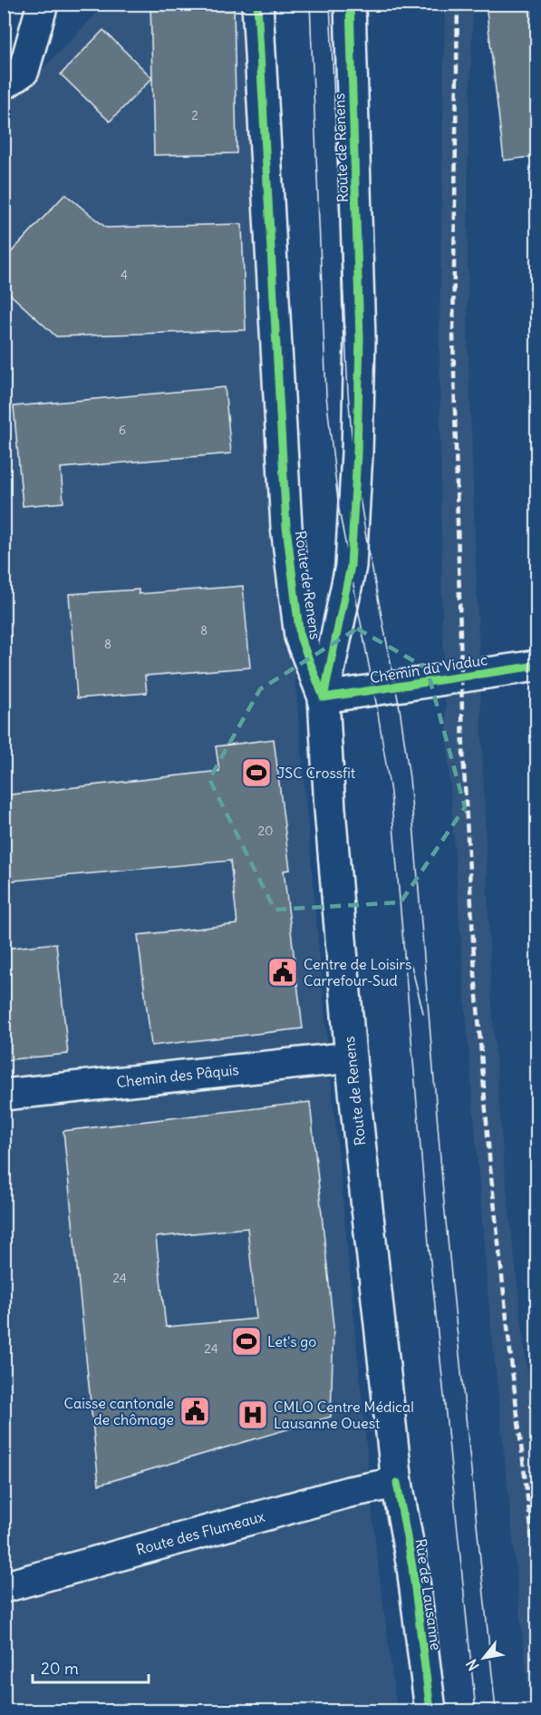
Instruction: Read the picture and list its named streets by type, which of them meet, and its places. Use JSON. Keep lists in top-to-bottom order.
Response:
{
  "streets": {
    "main road": [
      "Route de Renens",
      "Chemin du Viaduc",
      "Chemin des Pâquis",
      "Route des Flumeaux",
      "Rue de Lausanne"
    ]
  },
  "crossings": [
    ["Route de Renens", "Chemin du Viaduc"],
    ["Route de Renens", "Chemin des Pâquis"],
    ["Route de Renens", "Route des Flumeaux"],
    ["Route de Renens", "Rue de Lausanne"],
    ["Route des Flumeaux", "Rue de Lausanne"]
  ],
  "places": {
    "sports": ["JSC Crossfit", "Let's go"],
    "public building": ["Centre de Loisirs Carrefour-Sud", "Caisse cantonale de chômage"],
    "hospital": ["CMLO Centre Médical Lausanne Ouest"]
  },
  "house_numbers": [
    "2",
    "4",
    "6",
    "8",
    "8",
    "20",
    "24",
    "24"
  ],
  "scale_bar": "20 m",
  "north": "bottom left"
}
